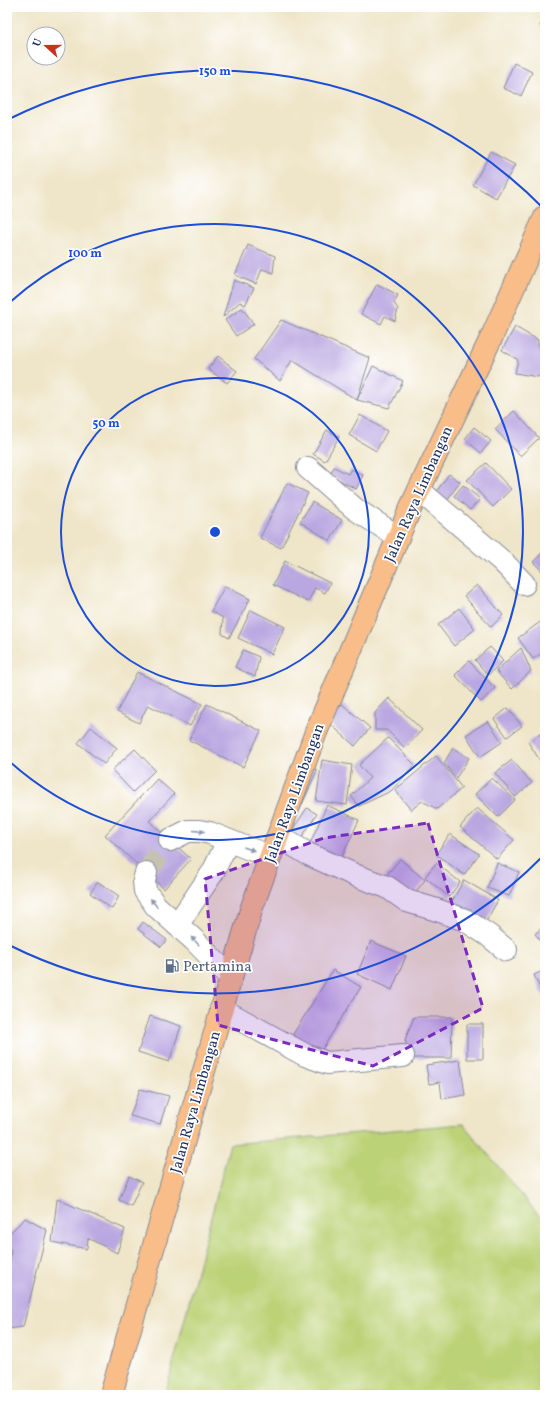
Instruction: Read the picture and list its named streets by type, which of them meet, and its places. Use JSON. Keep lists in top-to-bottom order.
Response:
{
  "streets": {
    "highway": ["Jalan Raya Limbangan"]
  },
  "places": {
    "fuel station": ["Pertamina"]
  },
  "north": "left",
  "rings": ["150 m", "100 m", "50 m"]
}
